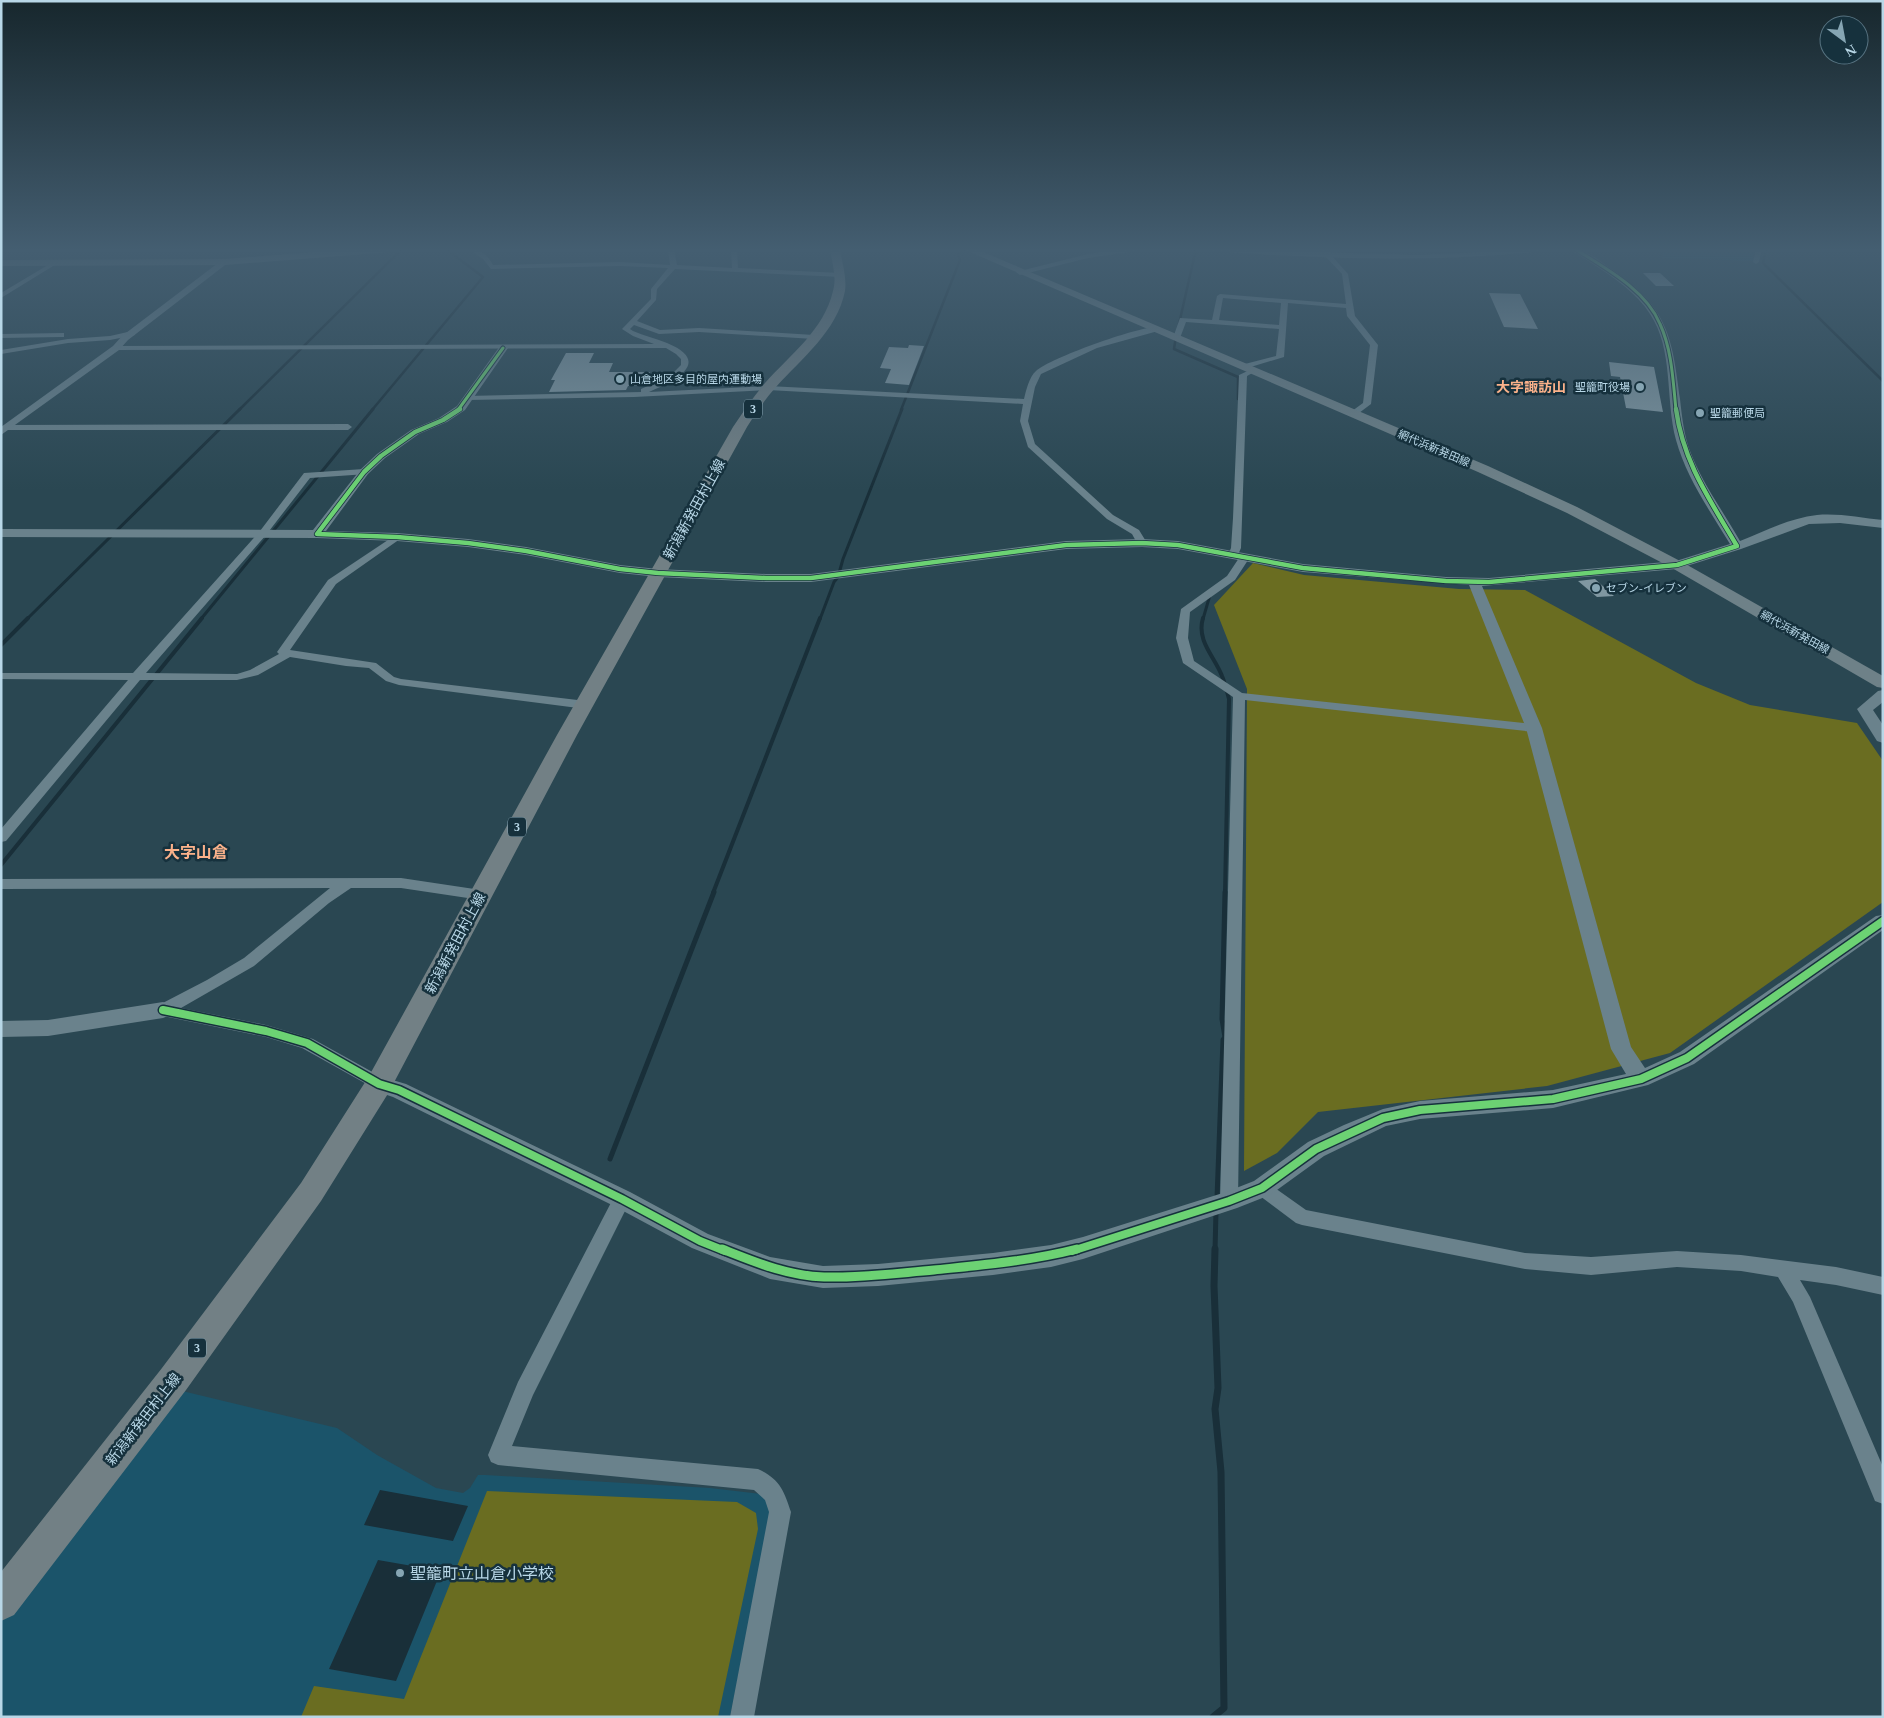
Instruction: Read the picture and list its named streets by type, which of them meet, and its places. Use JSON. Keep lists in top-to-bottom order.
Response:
{
  "streets": {
    "main road": ["3", "網代浜新発田線", "新潟新発田村上線"]
  },
  "districts": ["大字諏訪山", "大字山倉"],
  "places": [
    "山倉地区多目的屋内運動場",
    "聖籠町役場",
    "聖籠郵便局",
    "セブン-イレブン",
    "聖籠町立山倉小学校"
  ],
  "north": "bottom right"
}
